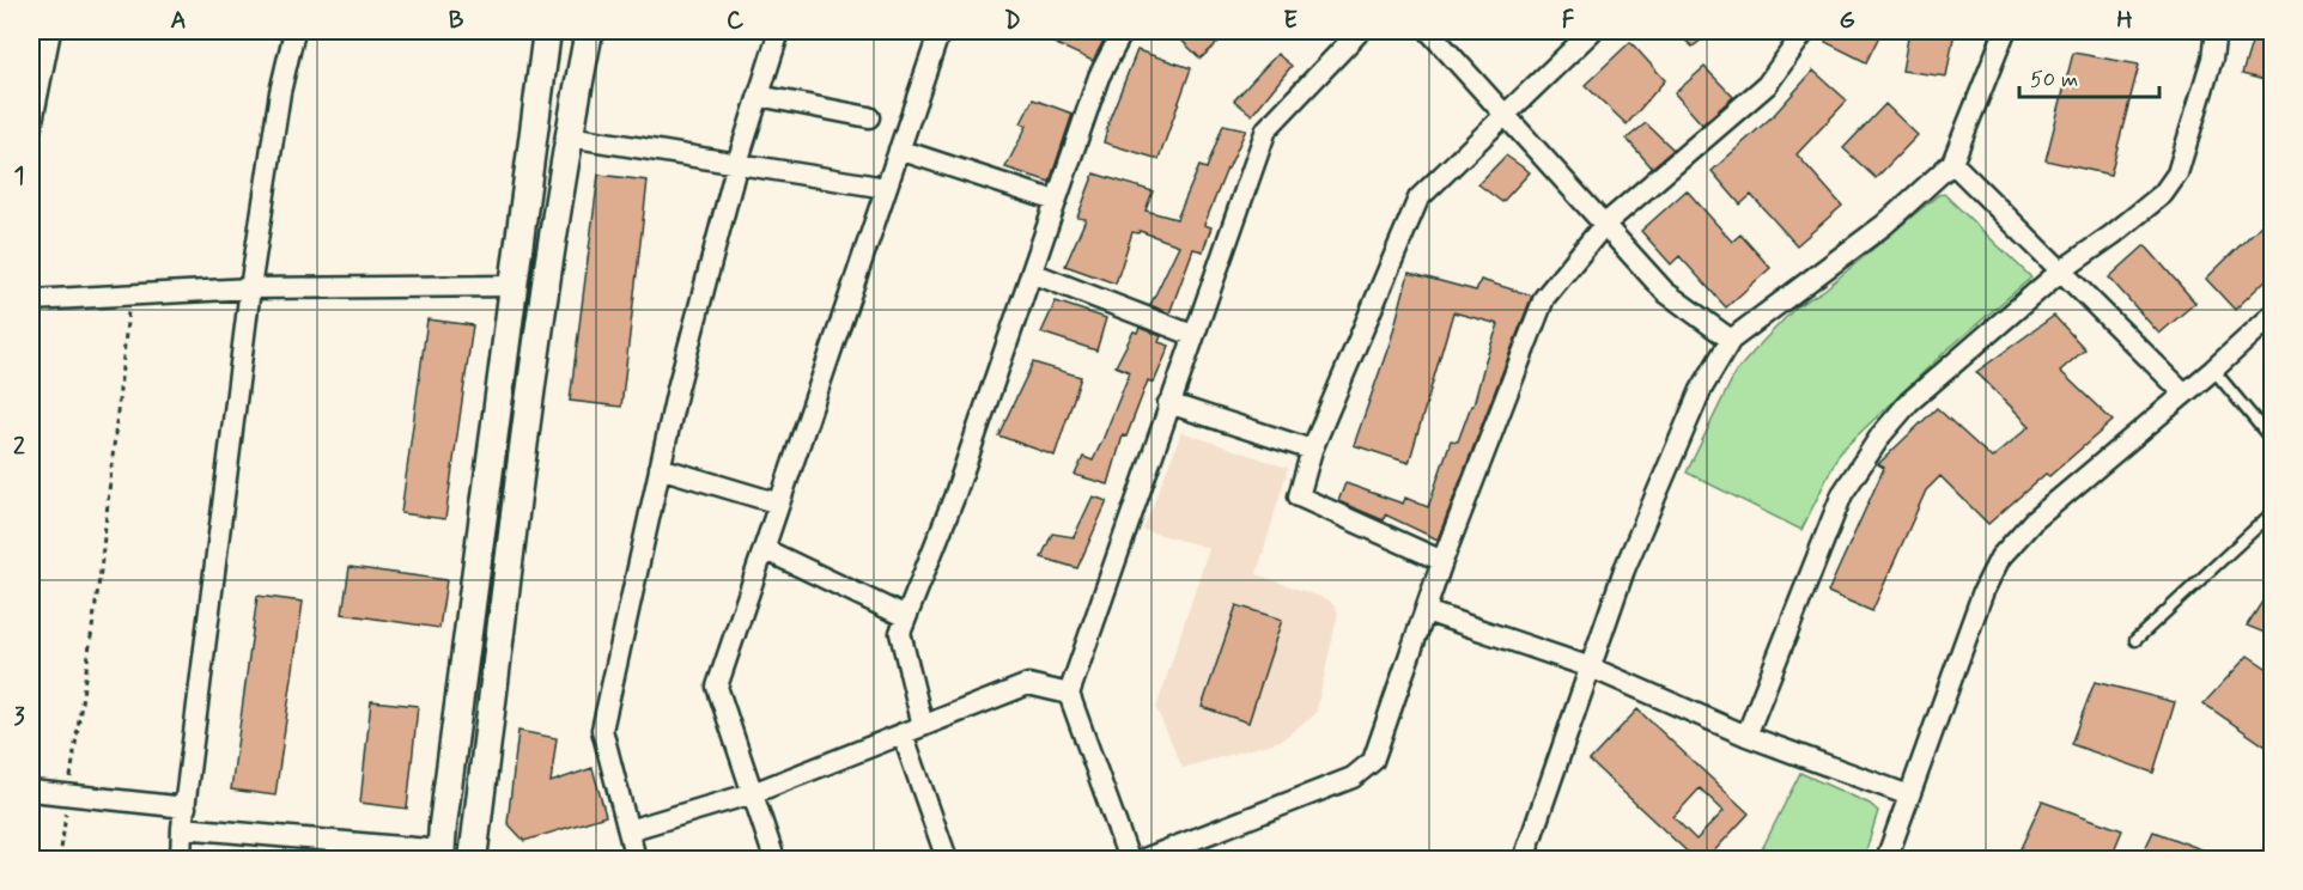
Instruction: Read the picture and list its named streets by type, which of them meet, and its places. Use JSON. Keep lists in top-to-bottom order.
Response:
{
  "scale_bar": "50 m",
  "grid": {
    "columns": [
      "A",
      "B",
      "C",
      "D",
      "E",
      "F",
      "G",
      "H"
    ],
    "rows": ["1", "2", "3"]
  }
}
